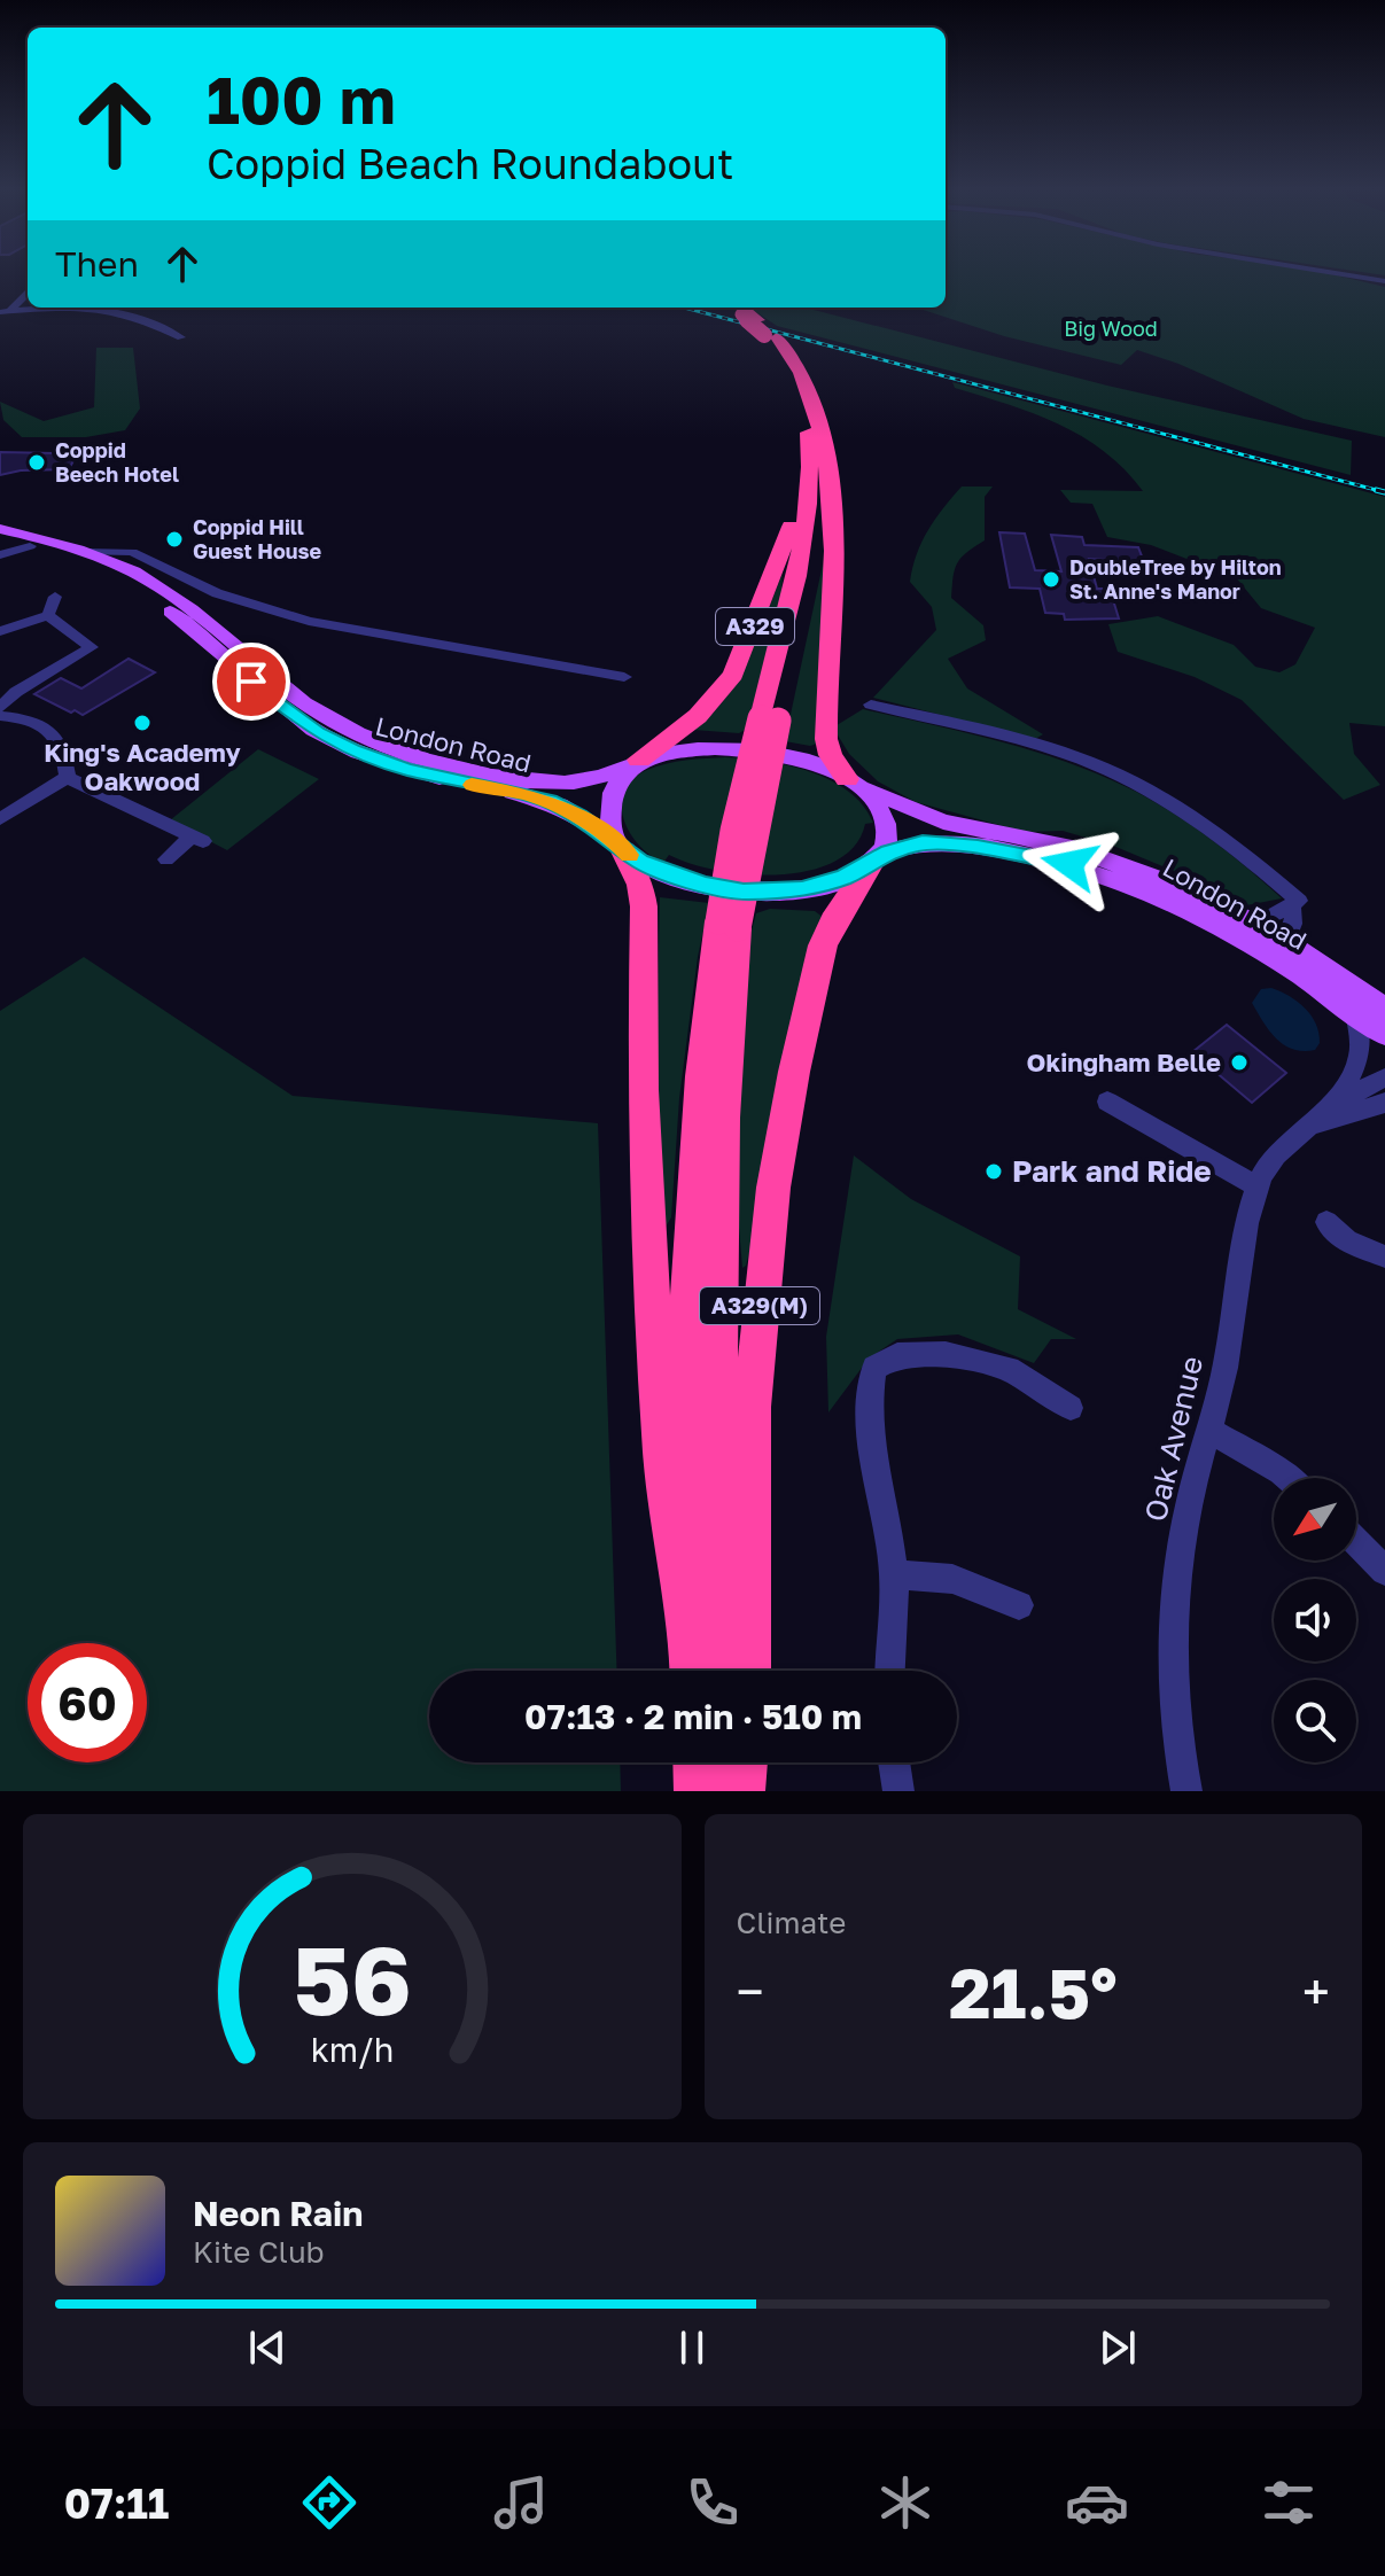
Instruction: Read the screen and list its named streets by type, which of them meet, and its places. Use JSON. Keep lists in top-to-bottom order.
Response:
{
  "streets": {
    "highway": ["A329", "A329(M)"],
    "main road": ["London Road"],
    "street": ["Oak Avenue"]
  },
  "crossings": [
    ["A329", "London Road"],
    ["A329", "A329(M)"],
    ["London Road", "A329(M)"],
    ["London Road", "Oak Avenue"]
  ],
  "parks": ["Big Wood"],
  "places": [
    "Coppid Beech Hotel",
    "Coppid Hill Guest House",
    "DoubleTree by Hilton St. Anne's Manor",
    "King's Academy Oakwood",
    "Okingham Belle",
    "Park and Ride"
  ],
  "north": "bottom left",
  "page": {
    "turn": ["100 m", "Coppid Beach Roundabout"],
    "then": "Then",
    "limit": "60",
    "trip": "07:13 · 2 min · 510 m",
    "tile": "Climate",
    "heat": ["−", "21.5°", "+"],
    "song": ["Neon Rain", "Kite Club"],
    "tabs": "07:11",
    "gauge": ["56", "km/h"]
  }
}
